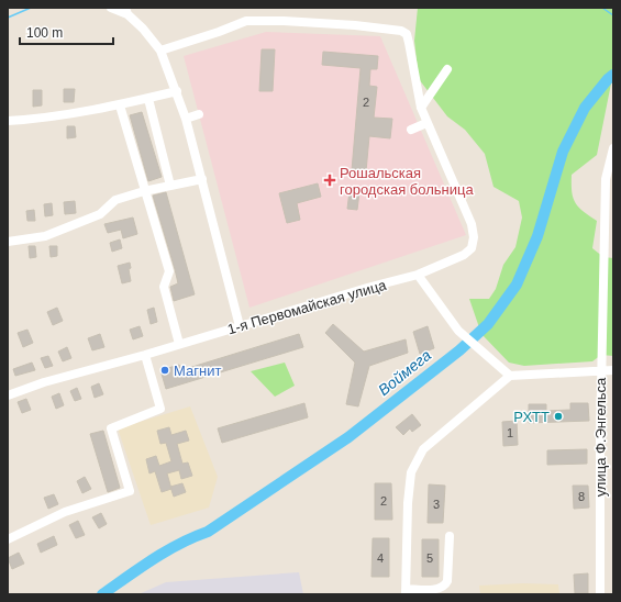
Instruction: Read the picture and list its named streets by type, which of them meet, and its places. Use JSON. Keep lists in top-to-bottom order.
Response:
{
  "streets": {
    "street": ["1-я Первомайская улица", "улица Ф.Энгельса"]
  },
  "water": ["Воймега"],
  "places": {
    "health": ["Рошальская городская больница"],
    "other": ["Магнит", "РХТТ"]
  },
  "house_numbers": [
    "2",
    "1",
    "8",
    "2",
    "3",
    "4",
    "5"
  ],
  "scale_bar": "100 m"
}
